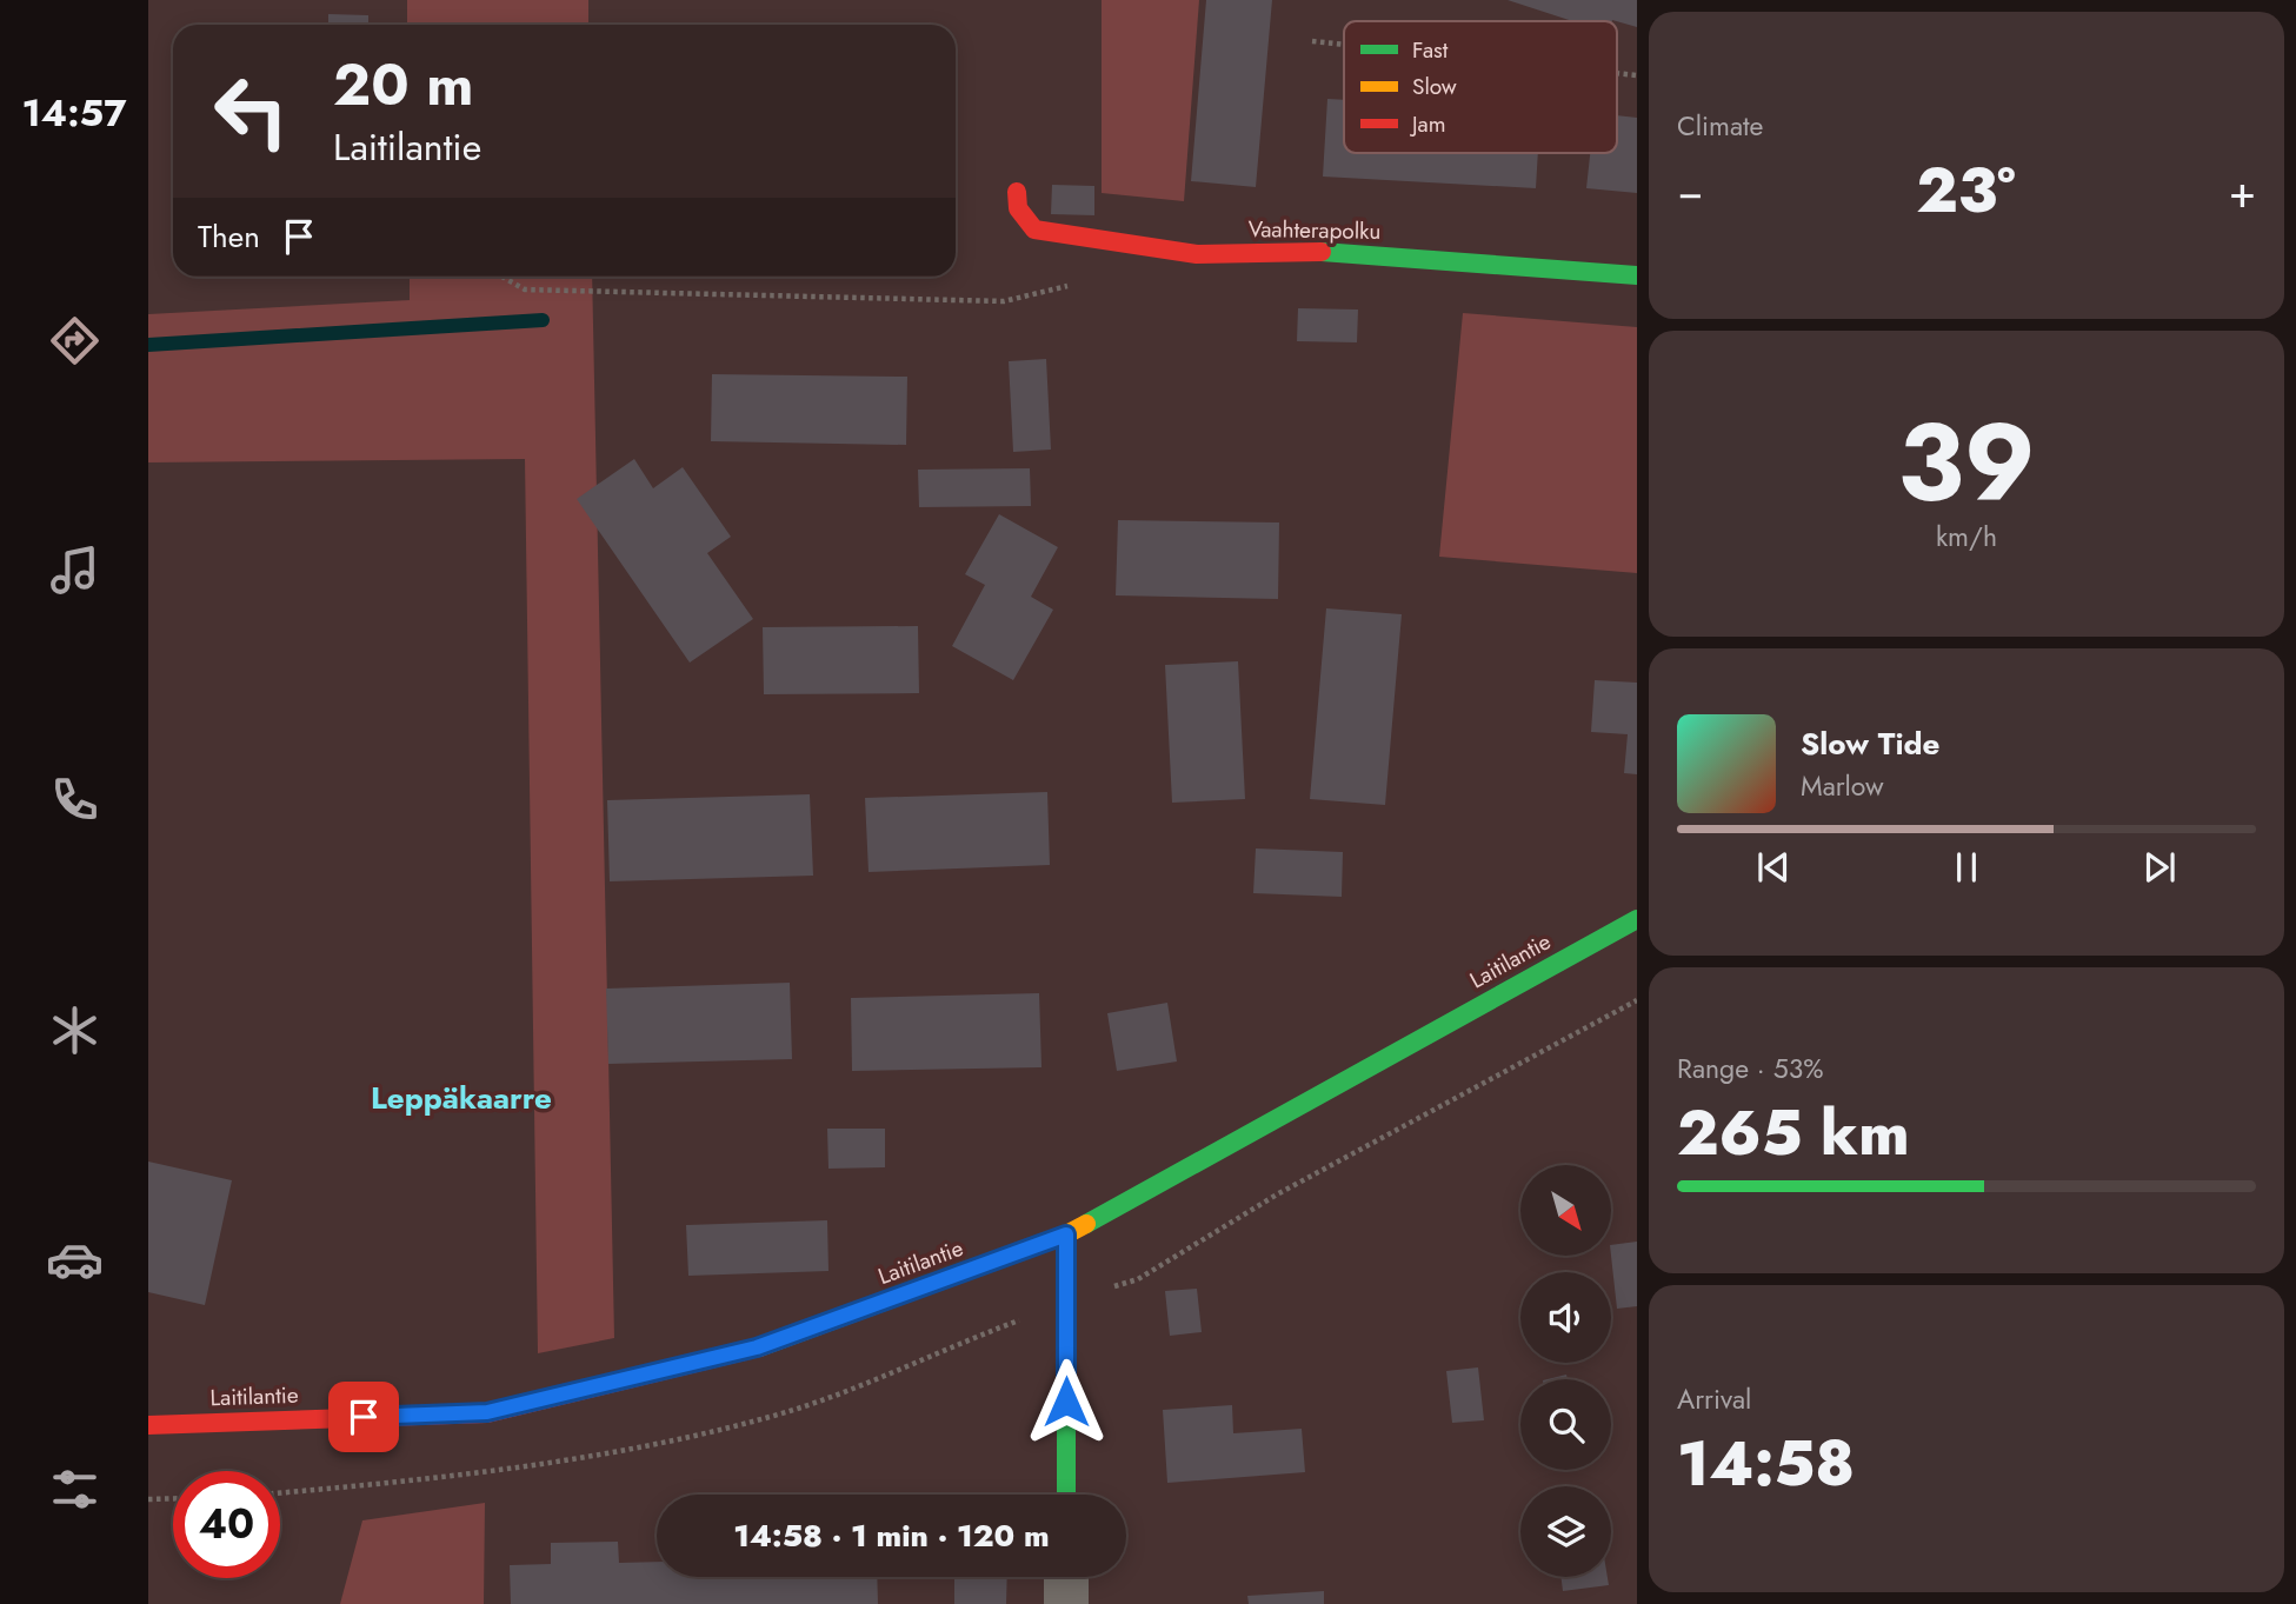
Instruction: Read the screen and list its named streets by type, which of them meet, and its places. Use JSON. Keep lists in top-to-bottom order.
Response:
{
  "streets": {
    "street": ["Vaahterapolku", "Laitilantie"]
  },
  "districts": ["Leppäkaarre"],
  "legend": ["Fast", "Slow", "Jam"],
  "north": "bottom right",
  "page": {
    "tabs": "14:57",
    "tile": [
      "Climate",
      ["39", "km/h"],
      ["Range · 53%", "265 km"],
      ["Arrival", "14:58"]
    ],
    "turn": ["20 m", "Laitilantie"],
    "heat": ["−", "23°", "+"],
    "then": "Then",
    "song": ["Slow Tide", "Marlow"],
    "limit": "40",
    "trip": "14:58 · 1 min · 120 m"
  }
}
